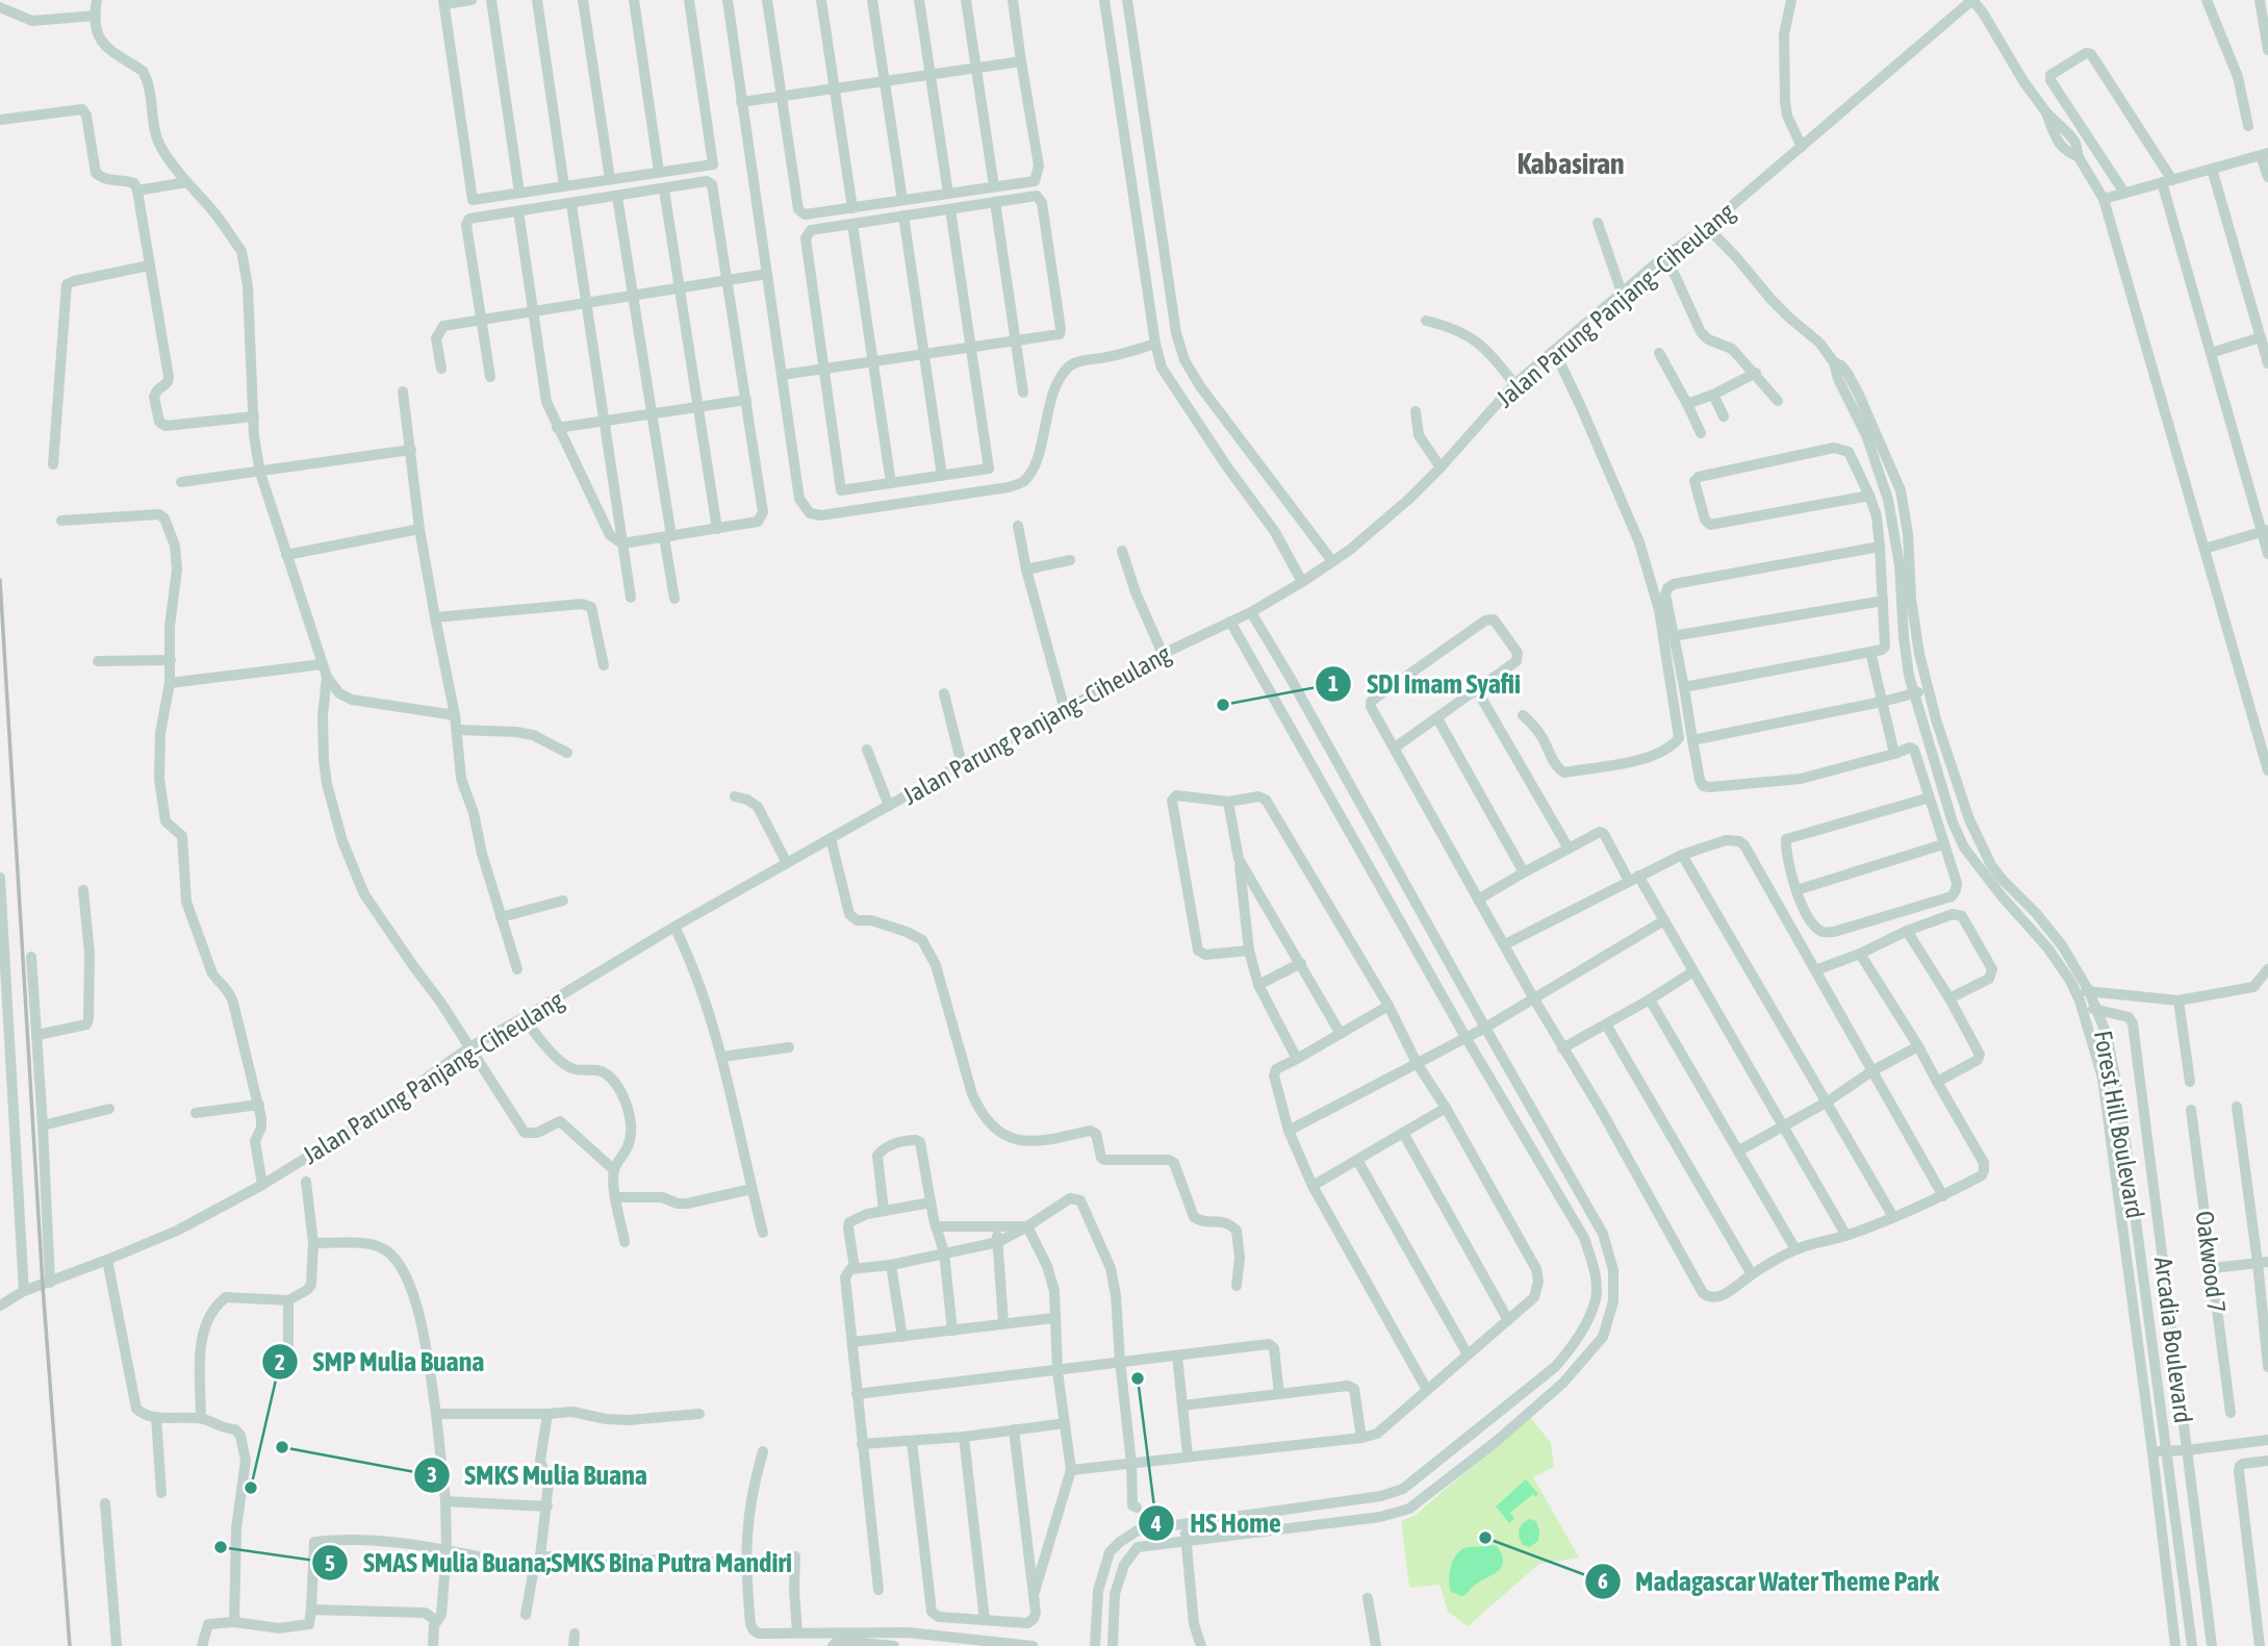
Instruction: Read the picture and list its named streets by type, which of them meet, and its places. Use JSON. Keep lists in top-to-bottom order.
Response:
{
  "streets": {
    "street": [
      "Jalan Parung Panjang–Ciheulang",
      "Forest Hill Boulevard",
      "Oakwood 7",
      "Arcadia Boulevard"
    ]
  },
  "crossings": [
    ["Jalan Parung Panjang–Ciheulang", "Forest Hill Boulevard"],
    ["Forest Hill Boulevard", "Arcadia Boulevard"]
  ],
  "districts": ["Kabasiran"],
  "places": [
    "SDI Imam Syafii",
    "HS Home",
    "SMKS Mulia Buana",
    "SMP Mulia Buana",
    "Madagascar Water Theme Park",
    "SMAS Mulia Buana;SMKS Bina Putra Mandiri"
  ]
}
